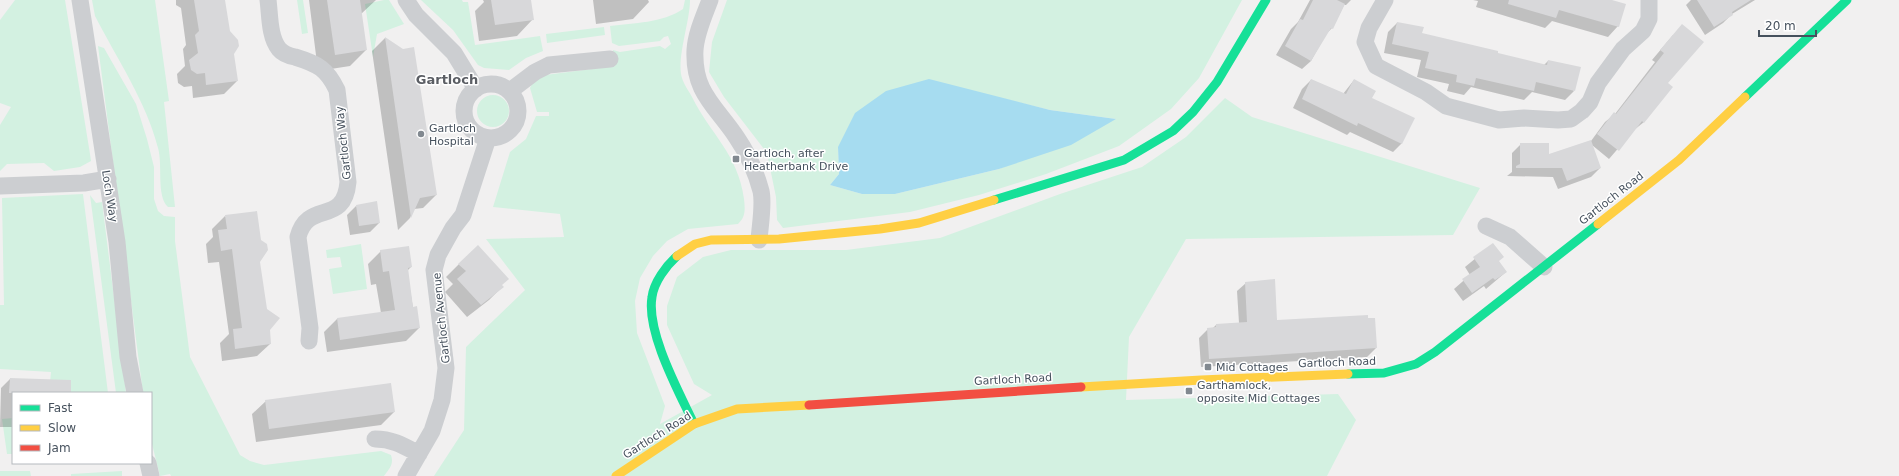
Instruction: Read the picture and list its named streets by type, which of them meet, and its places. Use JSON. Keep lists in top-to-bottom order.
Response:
{
  "streets": {
    "main road": ["Gartloch Road"],
    "street": ["Gartloch Way", "Loch Way", "Gartloch Avenue"]
  },
  "districts": ["Gartloch"],
  "places": {
    "other": ["Gartloch Hospital"],
    "transit": ["Gartloch, after Heatherbank Drive", "Mid Cottages", "Garthamlock, opposite Mid Cottages"]
  },
  "legend": ["Fast", "Slow", "Jam"],
  "scale_bar": "20 m"
}
